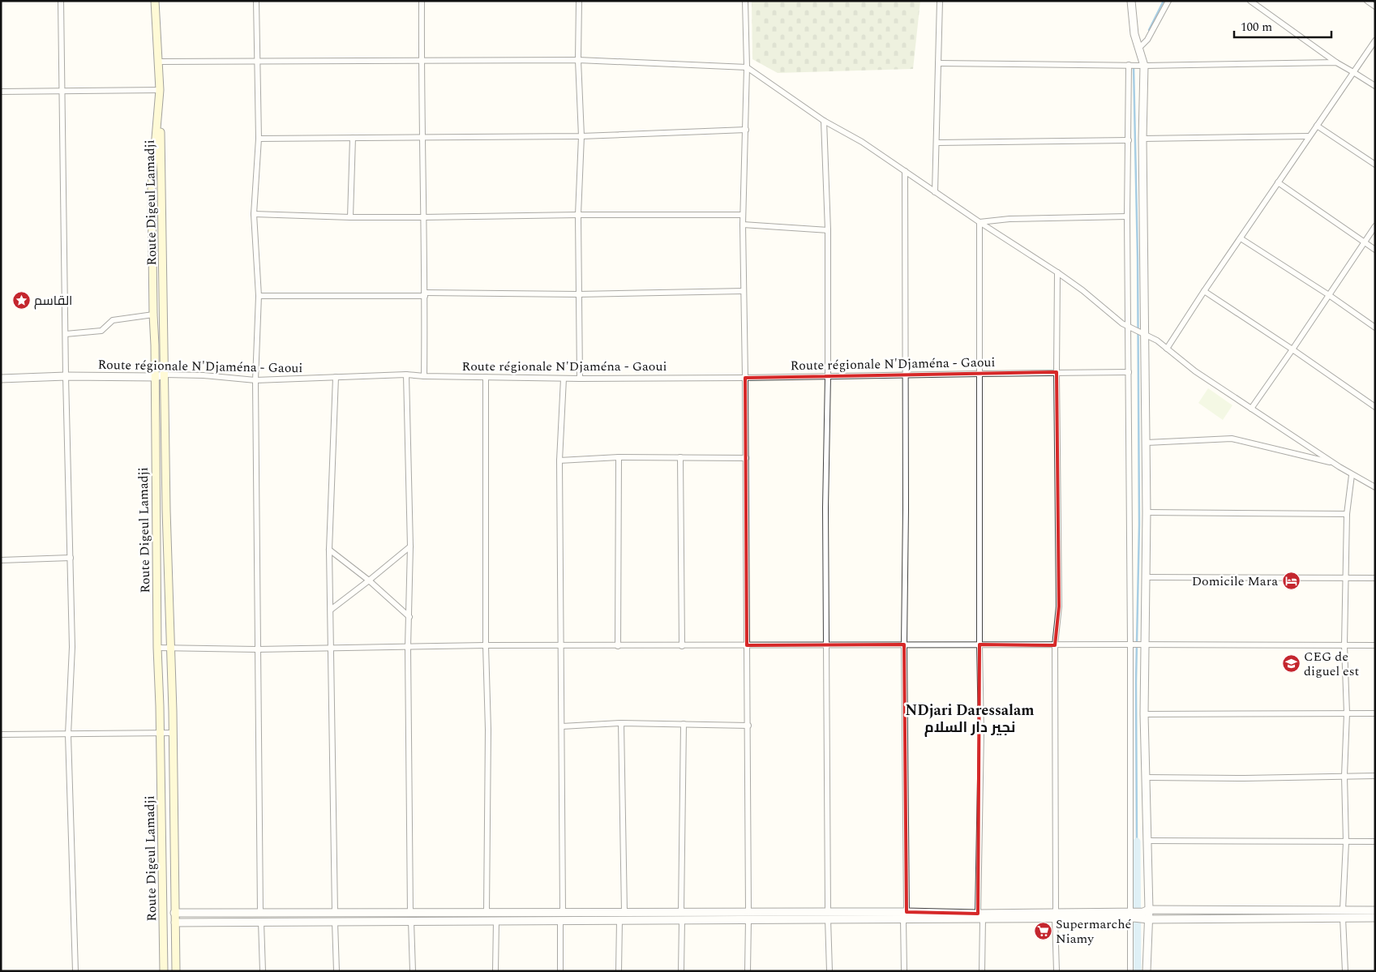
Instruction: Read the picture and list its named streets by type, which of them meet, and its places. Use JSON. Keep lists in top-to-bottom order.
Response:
{
  "streets": {
    "main road": ["Route Digeul Lamadji"],
    "street": ["Route régionale N'Djaména - Gaoui"]
  },
  "crossings": [
    ["Route Digeul Lamadji", "Route régionale N'Djaména - Gaoui"]
  ],
  "districts": ["NDjari Daressalam نجير دار السلام"],
  "places": {
    "place": ["القاسم"],
    "hotel": ["Domicile Mara"],
    "school or university": ["CEG de diguel est"],
    "supermarket": ["Supermarché Niamy"]
  },
  "scale_bar": "100 m"
}
